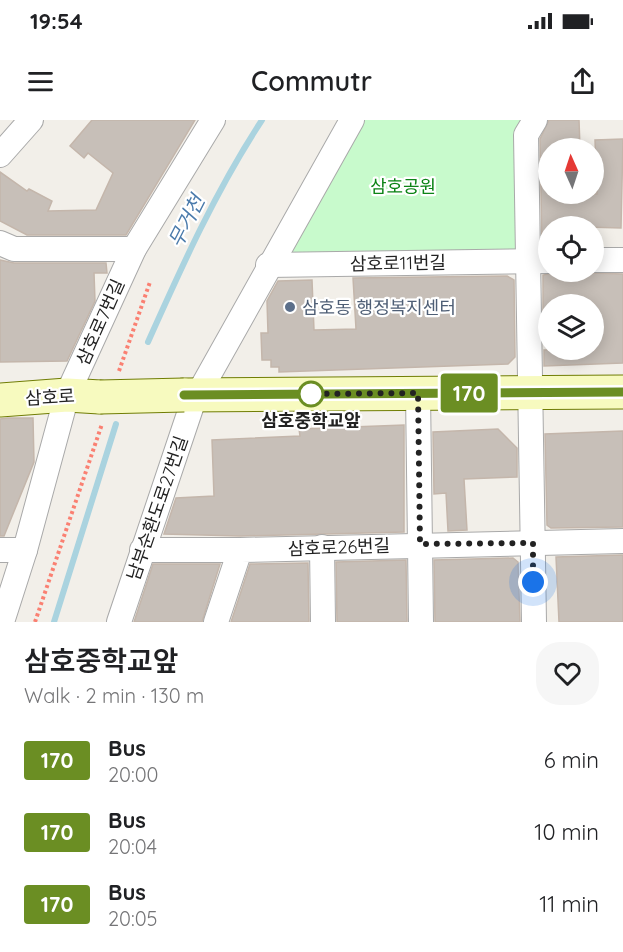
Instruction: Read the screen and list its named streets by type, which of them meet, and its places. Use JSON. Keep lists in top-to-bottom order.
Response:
{
  "streets": {
    "main road": ["삼호로"],
    "street": [
      "삼호로11번길",
      "삼호로7번길",
      "남부순환도로27번길",
      "삼호로26번길"
    ]
  },
  "crossings": [
    ["삼호로7번길", "삼호로"],
    ["삼호로", "남부순환도로27번길"],
    ["남부순환도로27번길", "삼호로26번길"]
  ],
  "water": ["무거천"],
  "parks": ["삼호공원"],
  "places": ["삼호동 행정복지센터", "삼호중학교앞"],
  "lines": ["bus line 170"],
  "north": "top",
  "page": {
    "status": "19:54",
    "header": "Commutr",
    "on_map": "170",
    "heading": ["삼호중학교앞", "Walk · 2 min · 130 m"],
    "list": [
      {
        "mark": "170",
        "name": "Bus",
        "note": "20:00",
        "value": "6 min"
      },
      {
        "mark": "170",
        "name": "Bus",
        "note": "20:04",
        "value": "10 min"
      },
      {
        "mark": "170",
        "name": "Bus",
        "note": "20:05",
        "value": "11 min"
      }
    ]
  }
}
